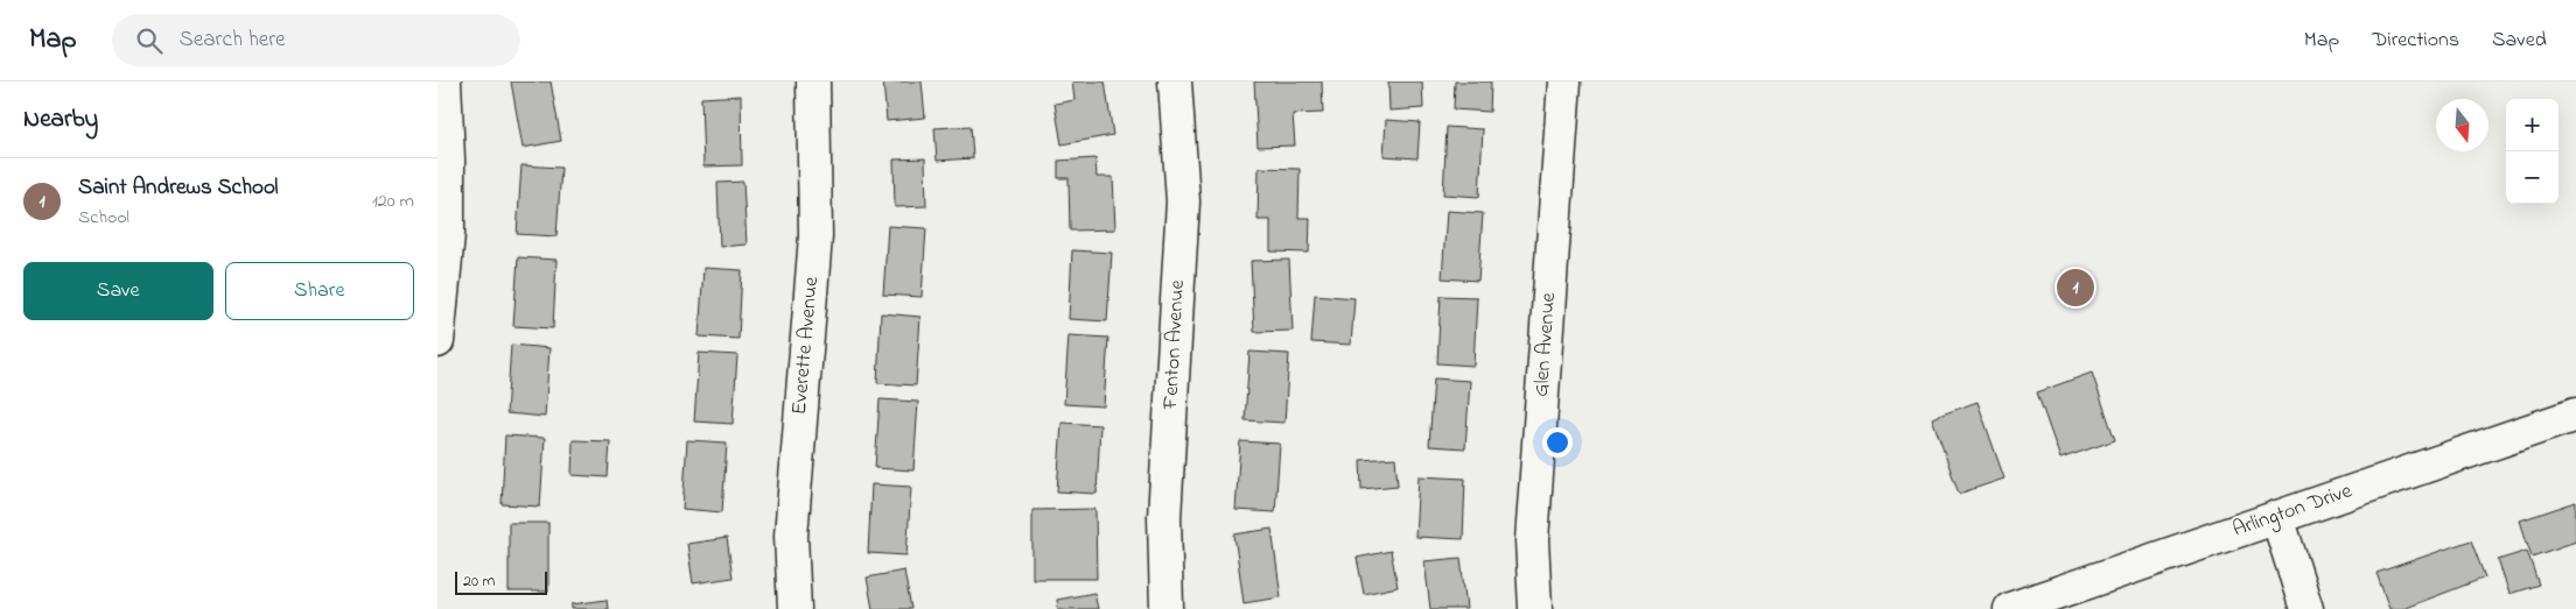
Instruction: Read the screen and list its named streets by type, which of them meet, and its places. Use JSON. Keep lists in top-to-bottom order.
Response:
{
  "streets": {
    "street": [
      "Fenton Avenue",
      "Glen Avenue",
      "Everette Avenue",
      "Arlington Drive"
    ]
  },
  "scale_bar": "20 m",
  "north": "bottom",
  "page": {
    "header": "Map",
    "search": "Search here",
    "nav": ["Map", "Directions", "Saved"],
    "heading": "Nearby",
    "map_buttons": ["+", "−"],
    "list": [
      {
        "mark": "1",
        "name": "Saint Andrews School",
        "note": "School",
        "value": "120 m"
      }
    ],
    "buttons": ["Save", "Share"],
    "pins": "1",
    "scale": "20 m"
  }
}
